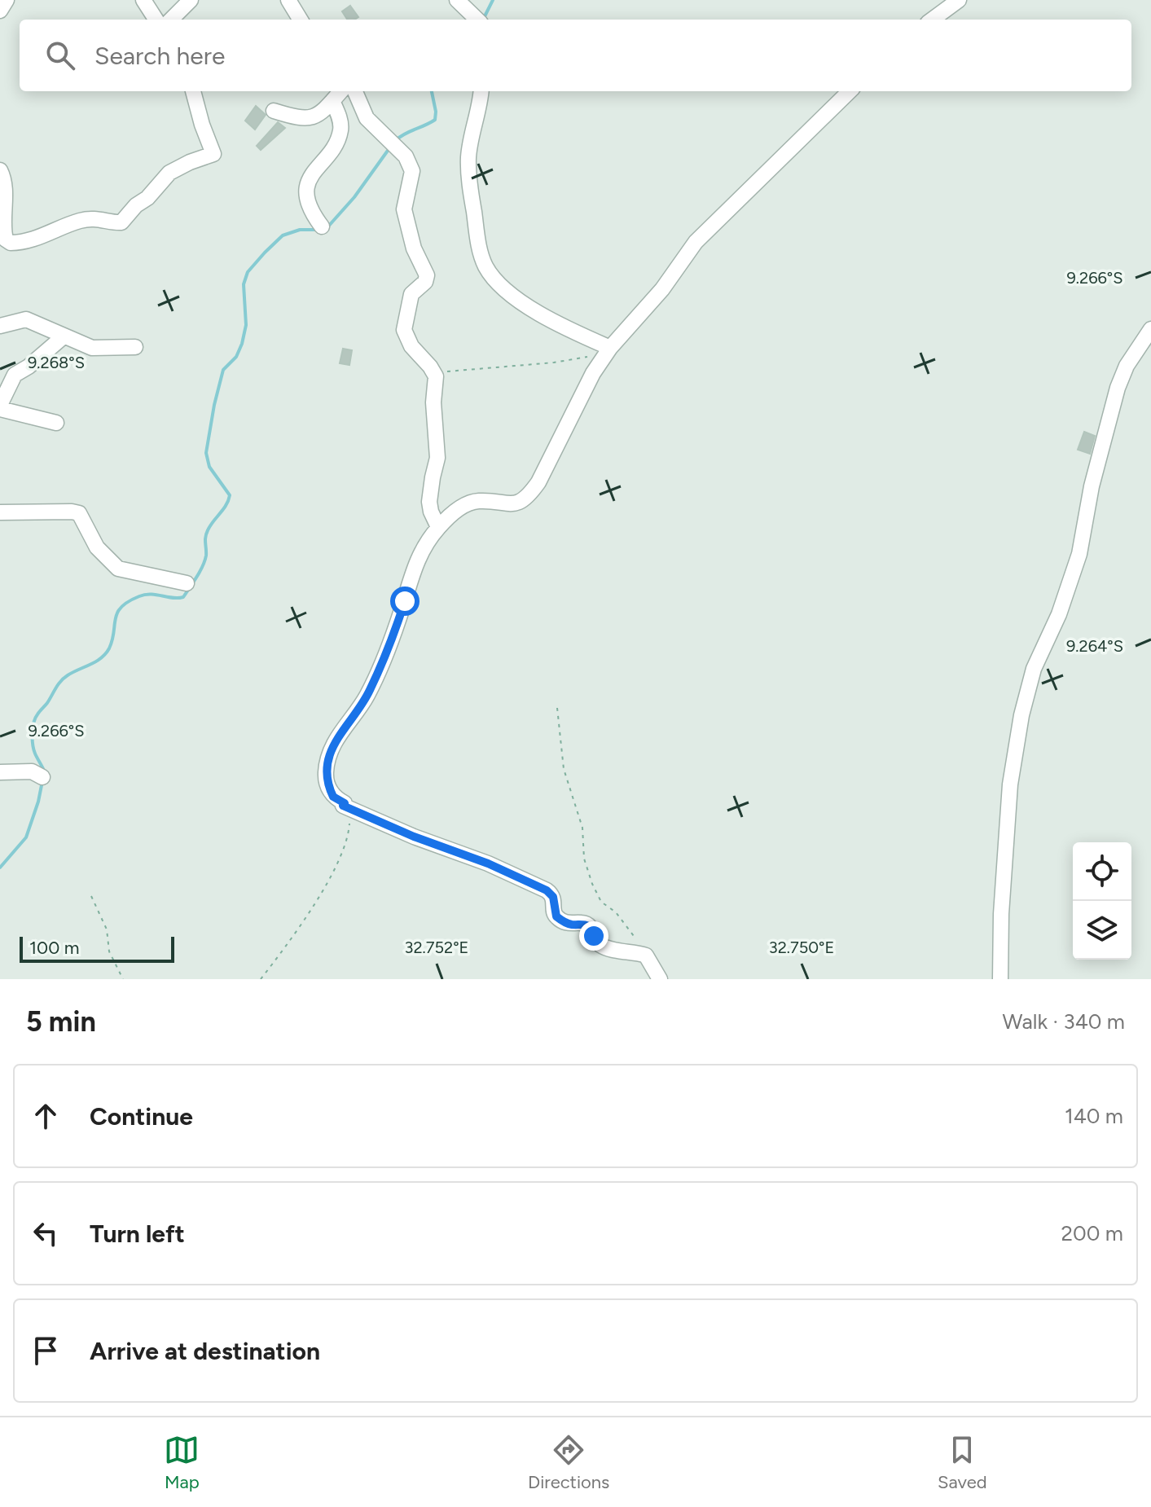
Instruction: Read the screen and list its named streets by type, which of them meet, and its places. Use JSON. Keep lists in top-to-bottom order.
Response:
{
  "scale_bar": "100 m",
  "page": {
    "search": "Search here",
    "scale": "100 m",
    "heading": ["5 min", "Walk · 340 m"],
    "list": [
      ["Continue", "140 m"],
      ["Turn left", "200 m"],
      "Arrive at destination"
    ],
    "nav": ["Map", "Directions", "Saved"]
  },
  "coordinates": [
    "9.266°S",
    "9.268°S",
    "9.264°S",
    "32.752°E",
    "32.750°E"
  ]
}
